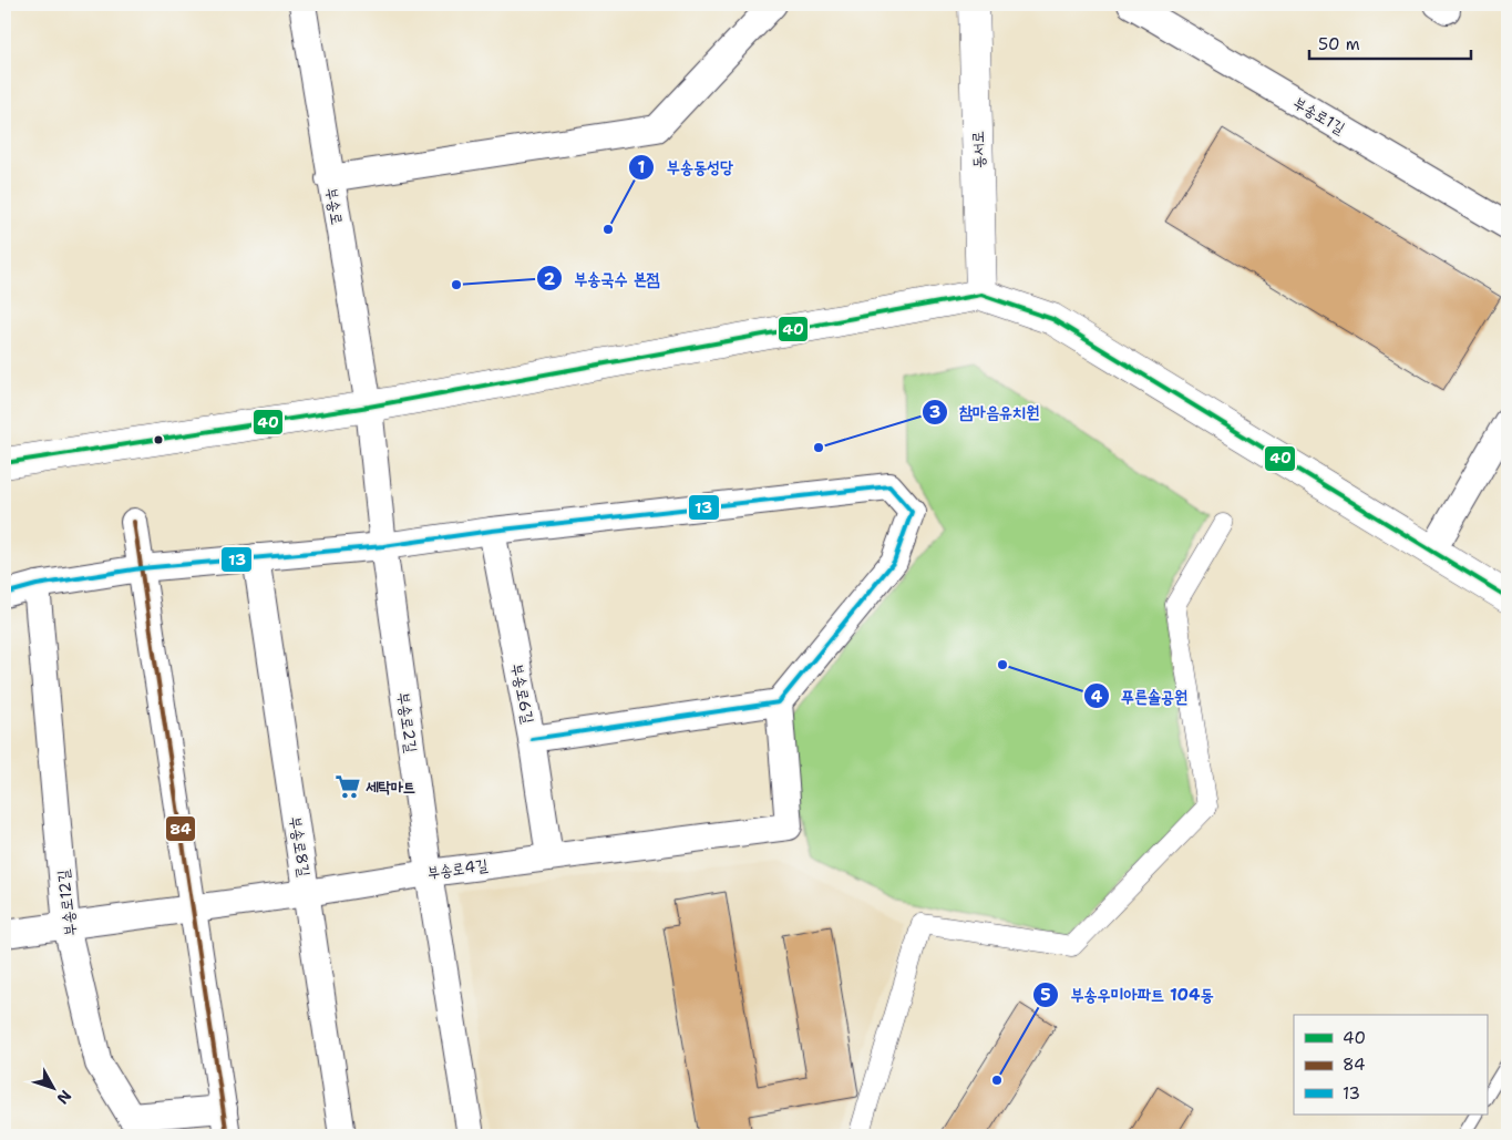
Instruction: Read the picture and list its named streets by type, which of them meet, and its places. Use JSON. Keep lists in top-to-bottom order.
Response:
{
  "streets": {
    "street": [
      "부송로1길",
      "동서로",
      "부송로",
      "부송로6길",
      "부송로2길",
      "부송로8길",
      "부송로4길",
      "부송로12길"
    ]
  },
  "crossings": [
    ["부송로", "부송로2길"],
    ["부송로6길", "부송로4길"],
    ["부송로2길", "부송로4길"],
    ["부송로8길", "부송로4길"],
    ["부송로4길", "부송로12길"]
  ],
  "places": {
    "other": [
      "부송동성당",
      "부송국수 본점",
      "참마음유치원",
      "푸른솔공원",
      "부송우미아파트 104동"
    ],
    "supermarket": ["세탁마트"]
  },
  "lines": ["transit line 40", "transit line 13", "transit line 84"],
  "legend": ["40", "84", "13"],
  "scale_bar": "50 m",
  "north": "bottom right"
}
